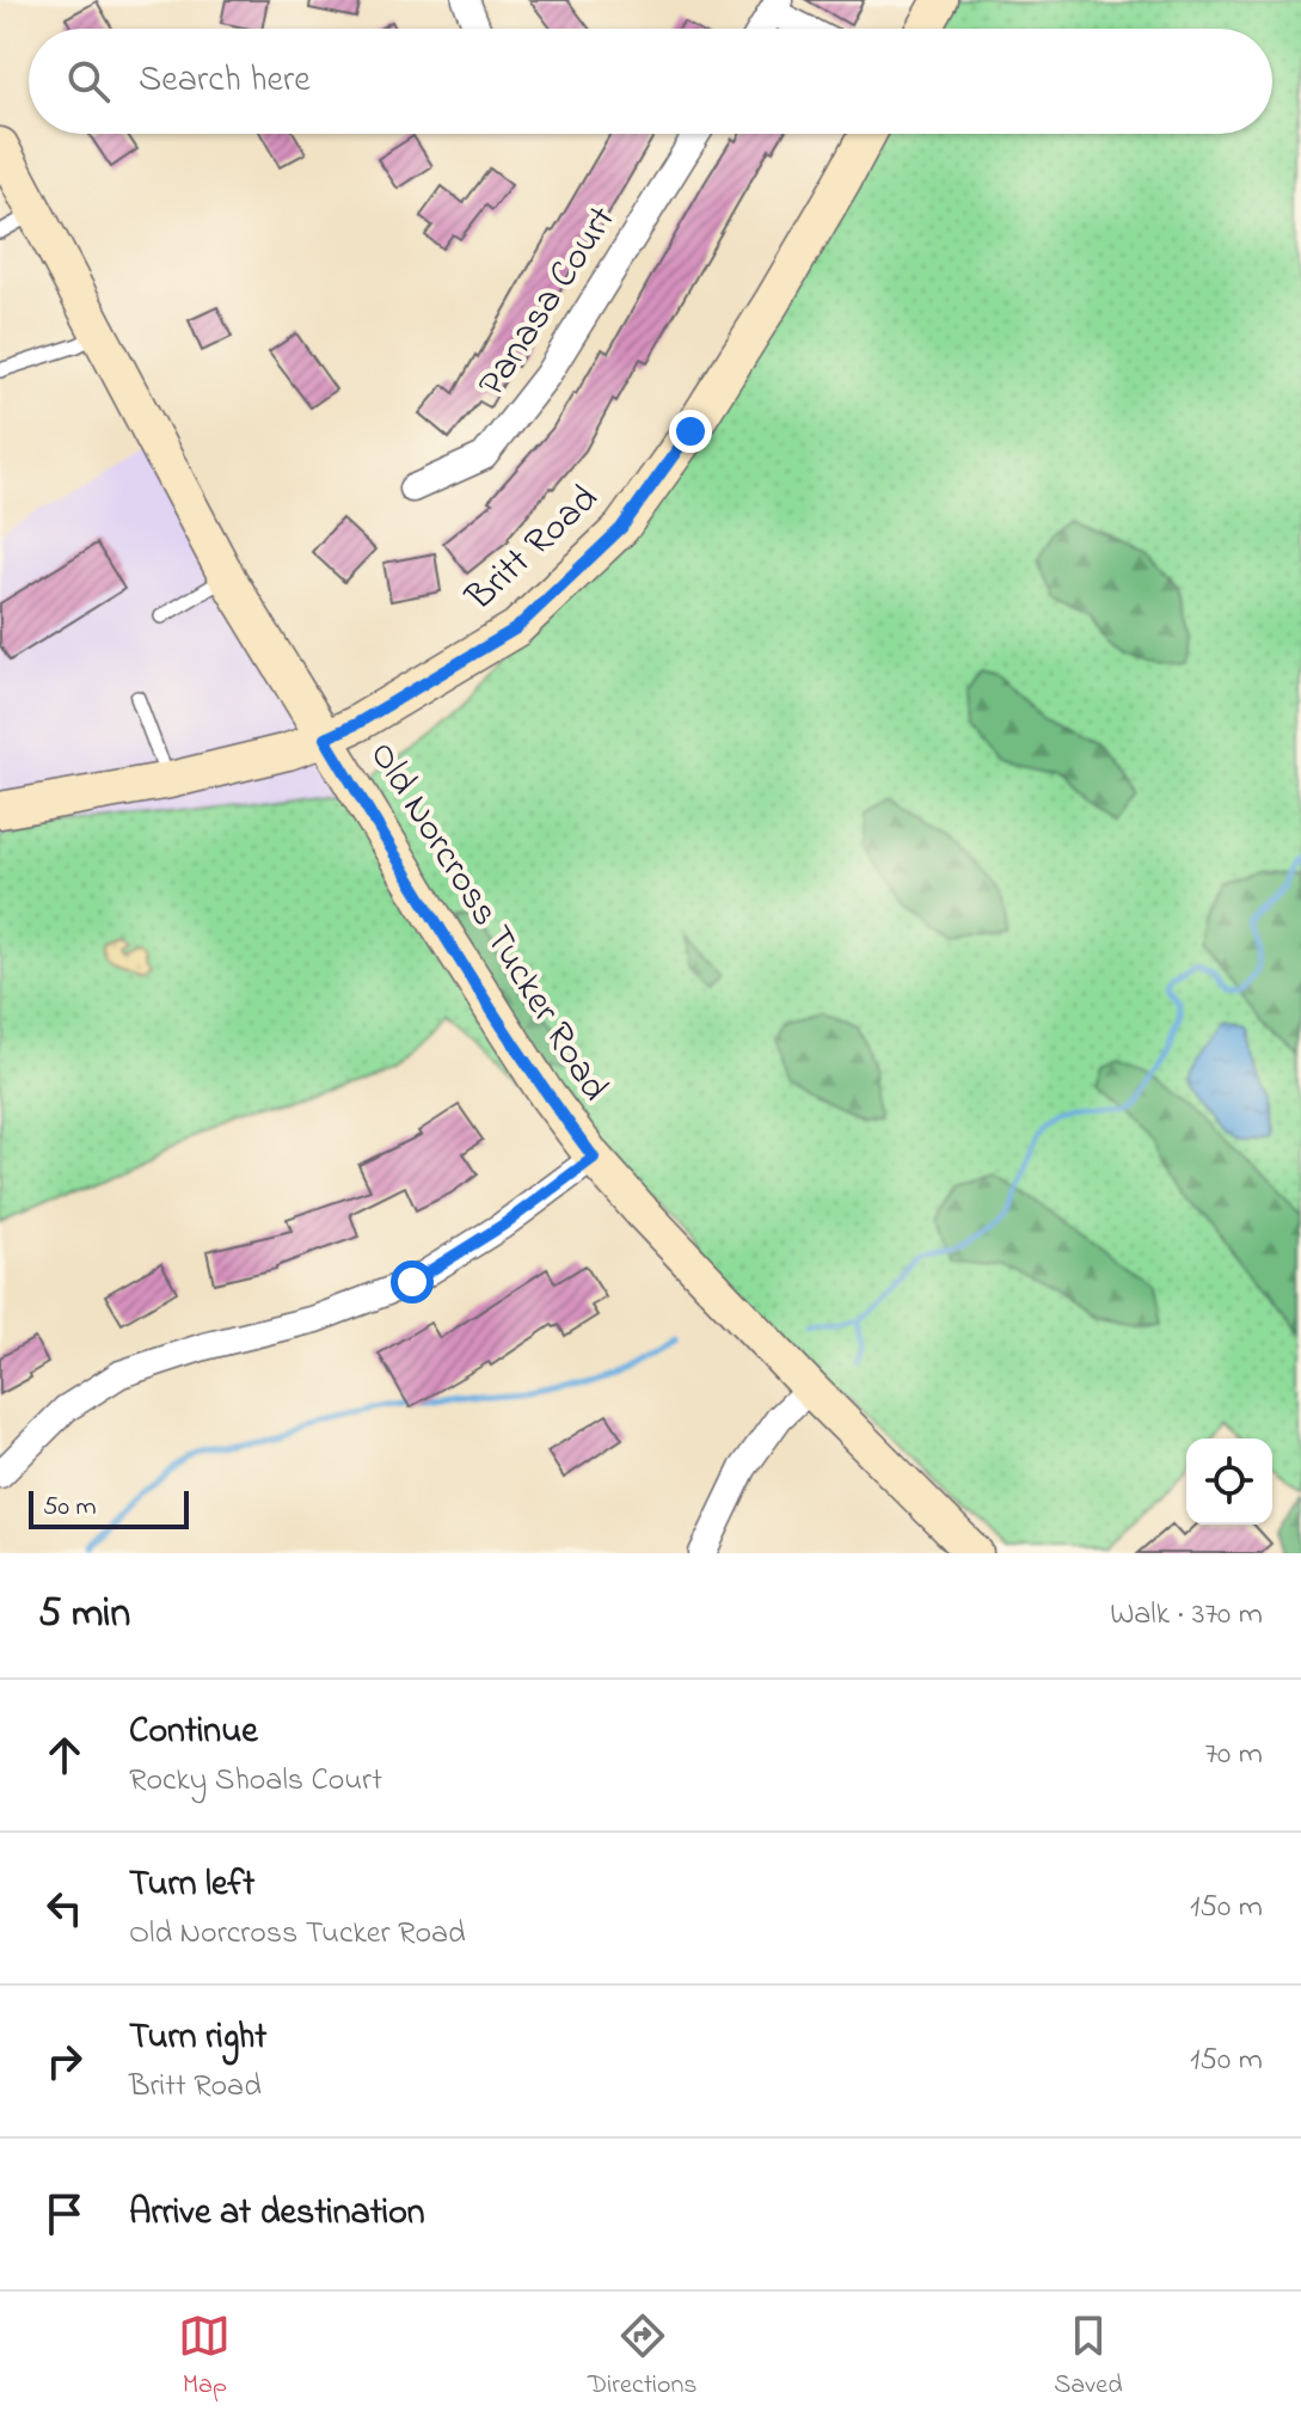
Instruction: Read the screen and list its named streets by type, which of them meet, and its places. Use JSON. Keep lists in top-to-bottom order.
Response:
{
  "streets": {
    "street": ["Panasa Court", "Britt Road", "Old Norcross Tucker Road"]
  },
  "crossings": [
    ["Britt Road", "Old Norcross Tucker Road"]
  ],
  "scale_bar": "50 m",
  "page": {
    "search": "Search here",
    "scale": "50 m",
    "heading": ["5 min", "Walk · 370 m"],
    "list": [
      ["Continue", "Rocky Shoals Court", "70 m"],
      ["Turn left", "Old Norcross Tucker Road", "150 m"],
      ["Turn right", "Britt Road", "150 m"],
      "Arrive at destination"
    ],
    "nav": ["Map", "Directions", "Saved"]
  }
}
